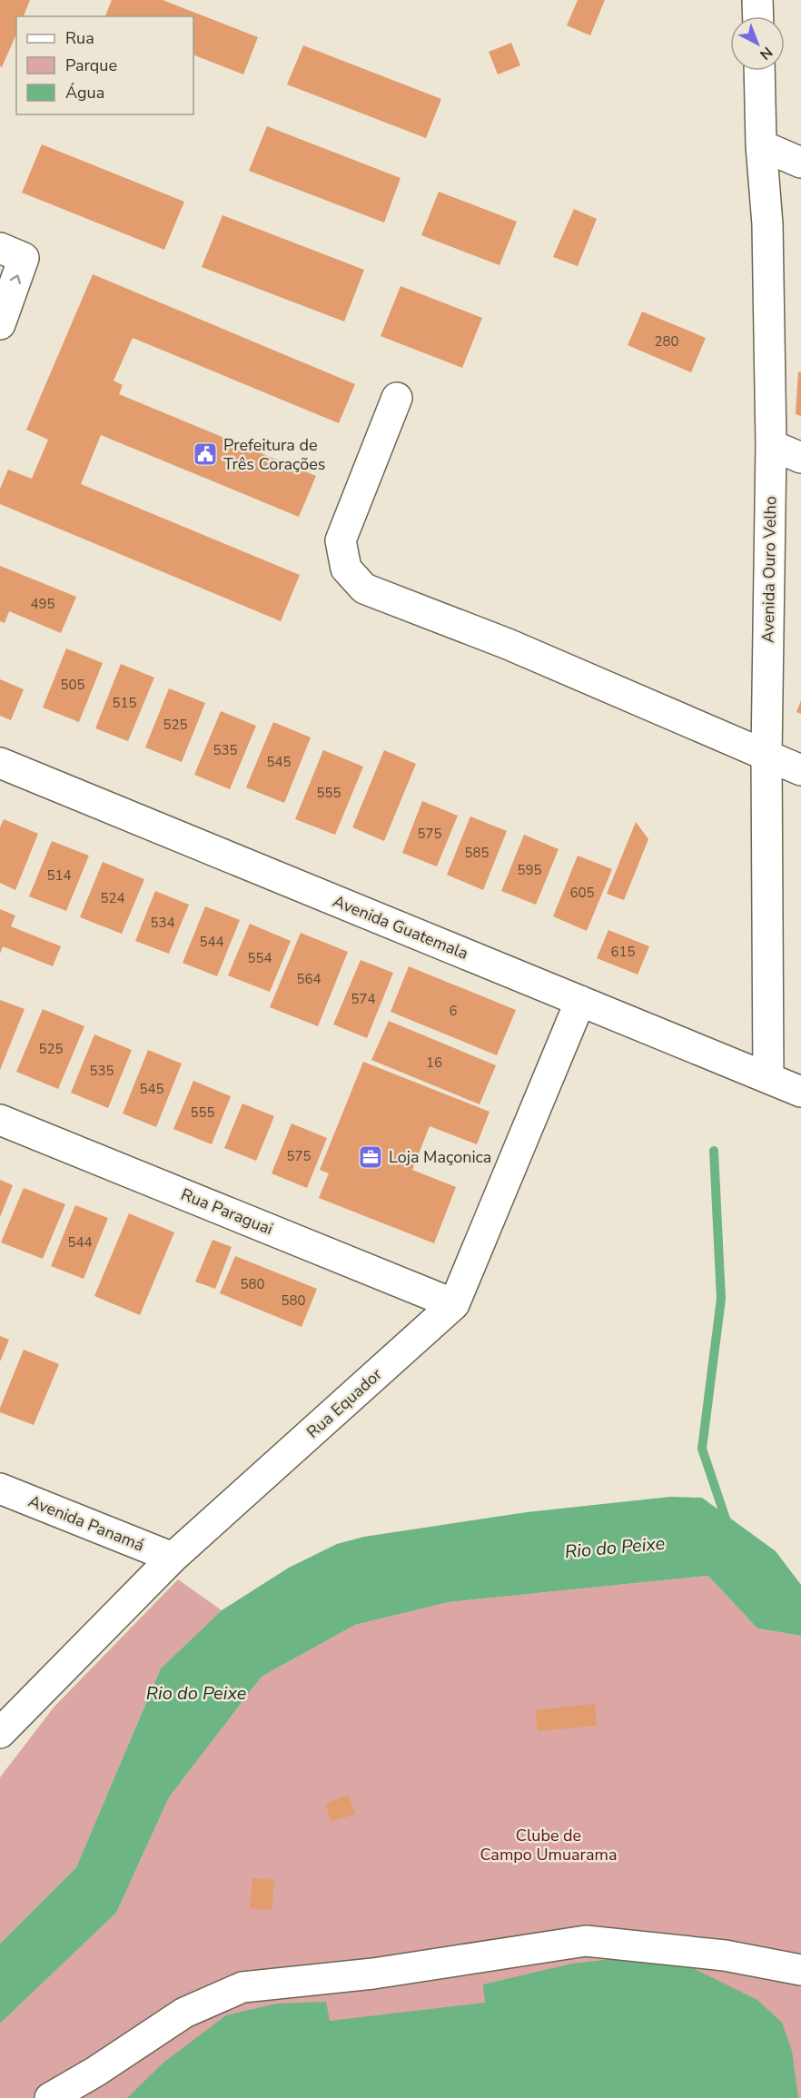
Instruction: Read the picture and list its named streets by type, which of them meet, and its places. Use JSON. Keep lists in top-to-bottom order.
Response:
{
  "streets": {
    "street": [
      "Avenida Ouro Velho",
      "Avenida Guatemala",
      "Rua Paraguai",
      "Rua Equador",
      "Avenida Panamá"
    ]
  },
  "crossings": [
    ["Avenida Ouro Velho", "Avenida Guatemala"],
    ["Avenida Guatemala", "Rua Equador"],
    ["Rua Paraguai", "Rua Equador"],
    ["Rua Equador", "Avenida Panamá"]
  ],
  "water": ["Rio do Peixe"],
  "parks": ["Clube de Campo Umuarama"],
  "places": {
    "public building": ["Prefeitura de Três Corações"],
    "office": ["Loja Maçonica"]
  },
  "house_numbers": [
    "280",
    "495",
    "505",
    "515",
    "525",
    "535",
    "545",
    "555",
    "575",
    "585",
    "595",
    "514",
    "605",
    "524",
    "534",
    "544",
    "615",
    "554",
    "564",
    "574",
    "6",
    "525",
    "16",
    "535",
    "545",
    "555",
    "575",
    "544",
    "580",
    "580"
  ],
  "legend": ["Rua", "Parque", "Água"],
  "north": "bottom right"
}
